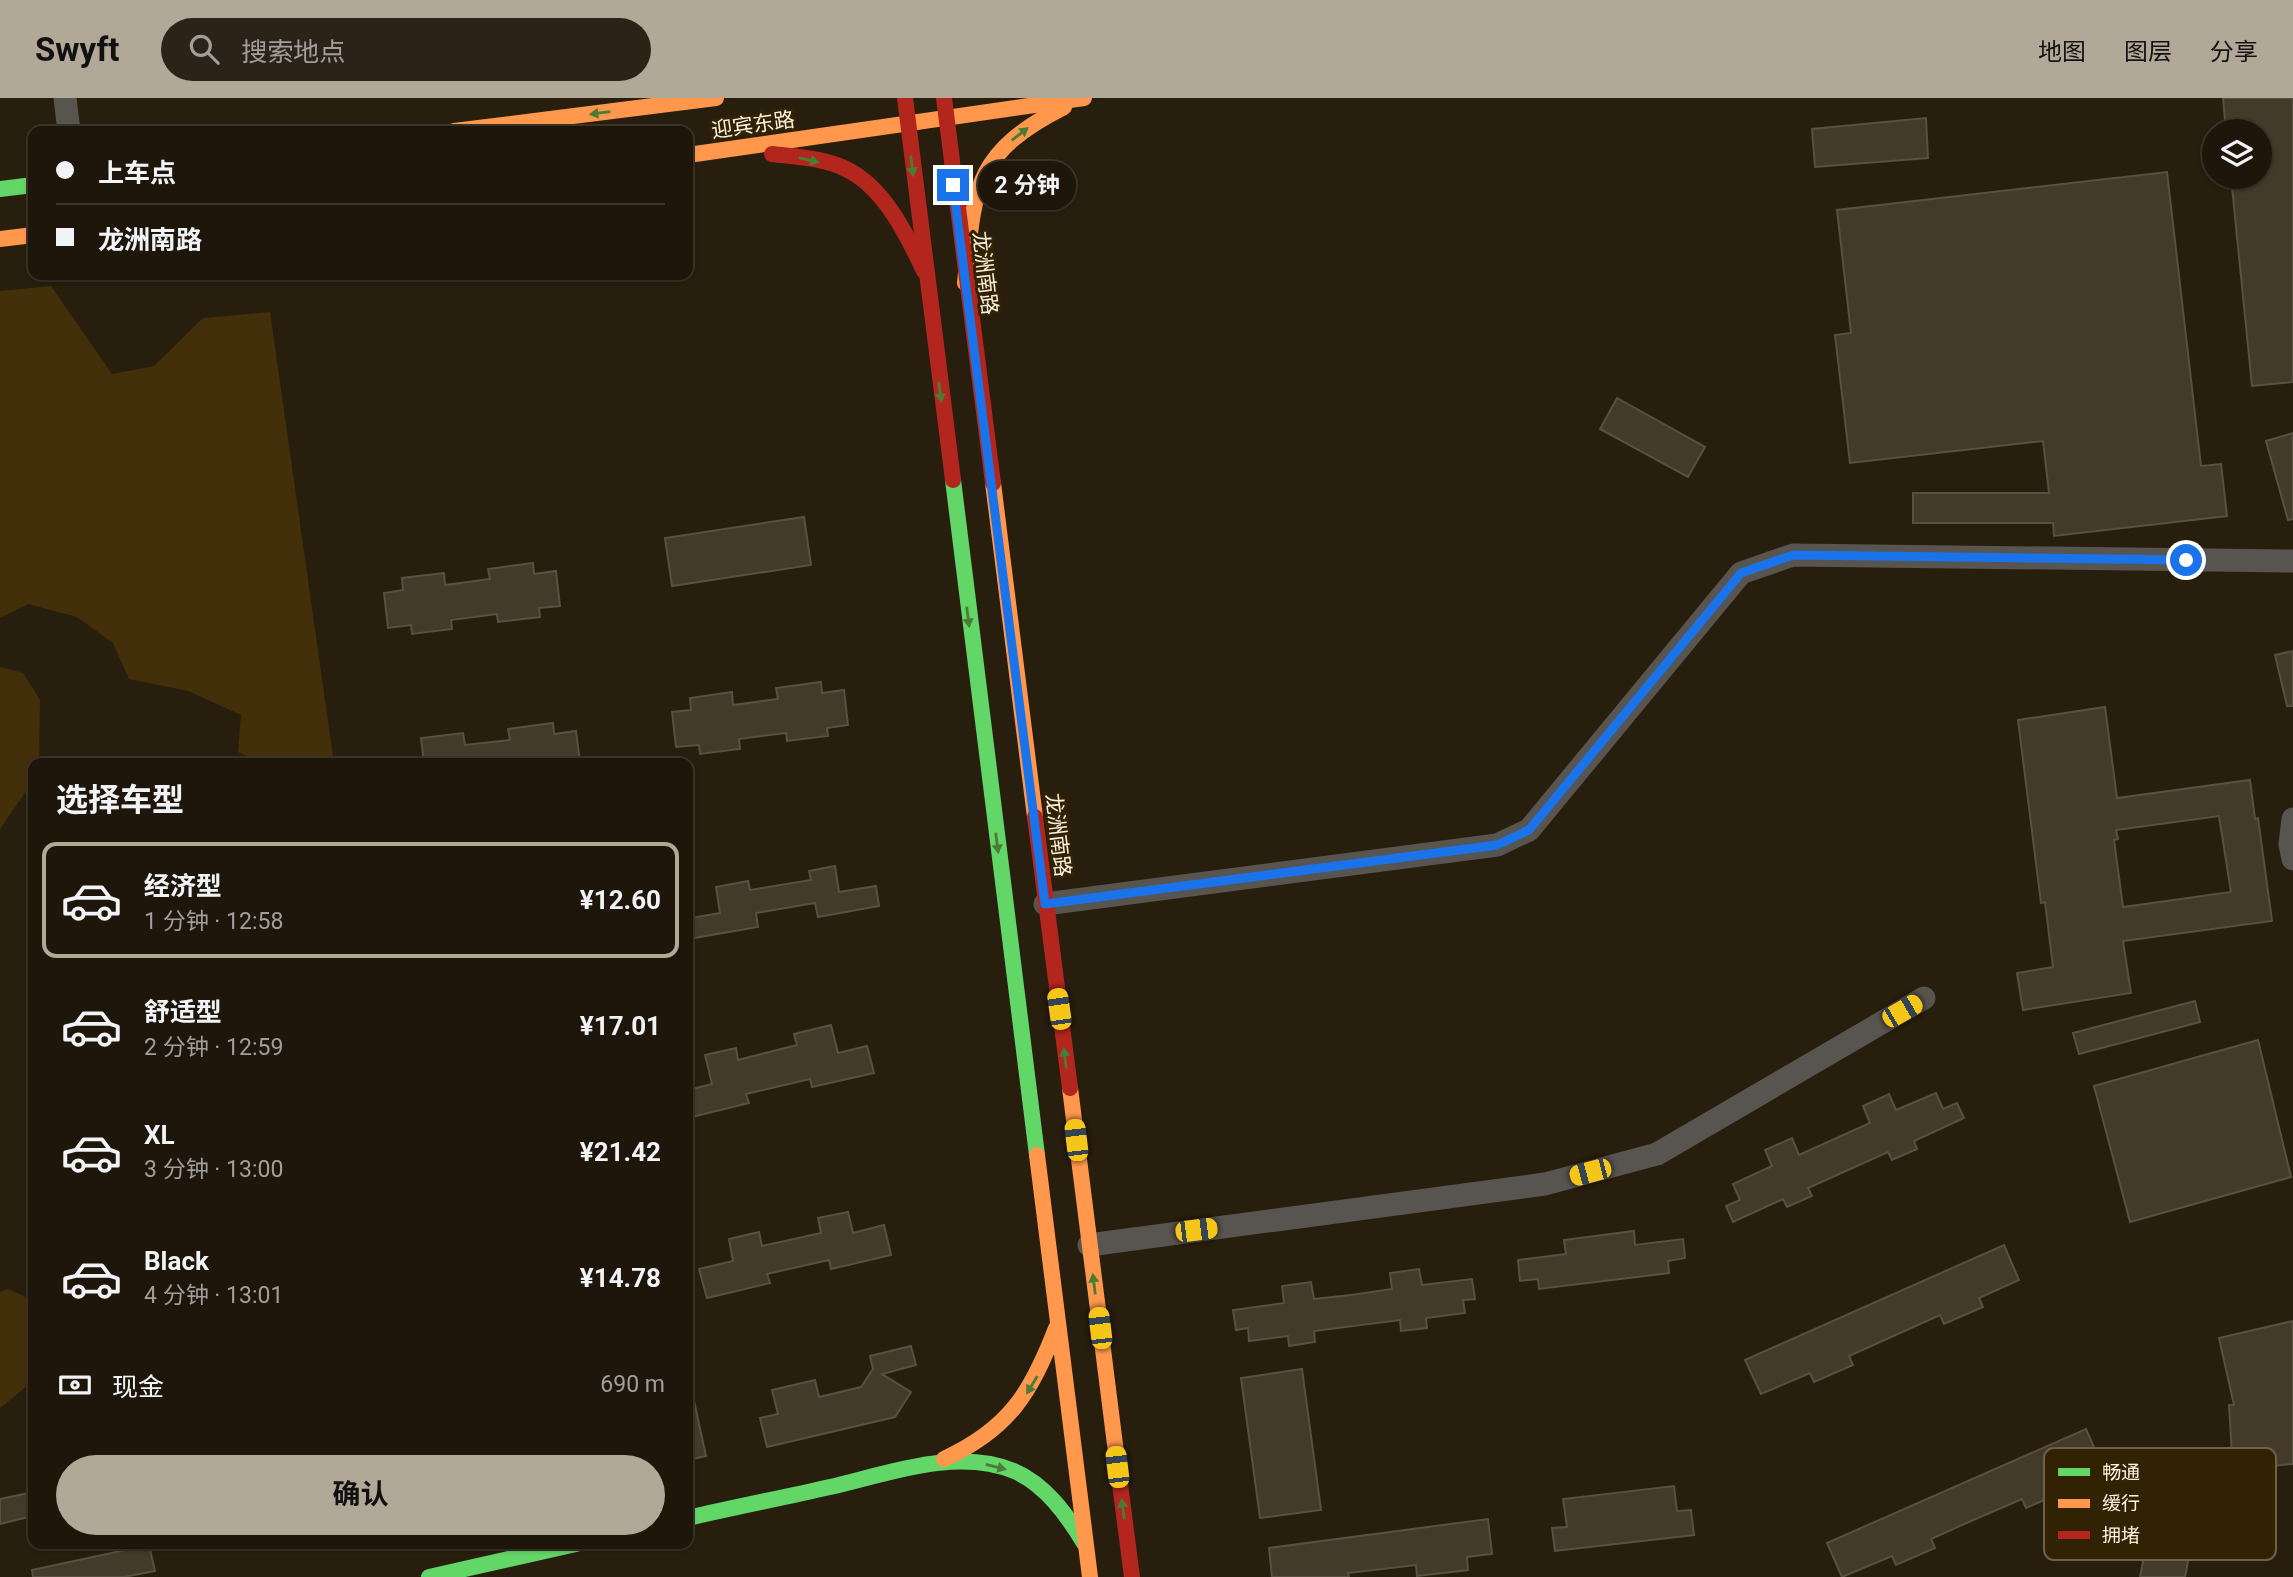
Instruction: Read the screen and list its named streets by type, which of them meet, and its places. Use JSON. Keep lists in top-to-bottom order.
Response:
{
  "streets": {
    "main road": ["迎宾东路", "龙洲南路"]
  },
  "crossings": [
    ["迎宾东路", "龙洲南路"]
  ],
  "one_way": ["迎宾东路"],
  "legend": ["畅通", "缓行", "拥堵"],
  "page": {
    "header": "Swyft",
    "search": "搜索地点",
    "nav": ["地图", "图层", "分享"],
    "banner": ["上车点", "龙洲南路"],
    "bubble": "2 分钟",
    "heading": "选择车型",
    "list": [
      {
        "name": "经济型",
        "note": "1 分钟 · 12:58",
        "value": "¥12.60"
      },
      {
        "name": "舒适型",
        "note": "2 分钟 · 12:59",
        "value": "¥17.01"
      },
      {
        "name": "XL",
        "note": "3 分钟 · 13:00",
        "value": "¥21.42"
      },
      {
        "name": "Black",
        "note": "4 分钟 · 13:01",
        "value": "¥14.78"
      }
    ],
    "pay": ["现金", "690 m"],
    "buttons": "确认"
  }
}
